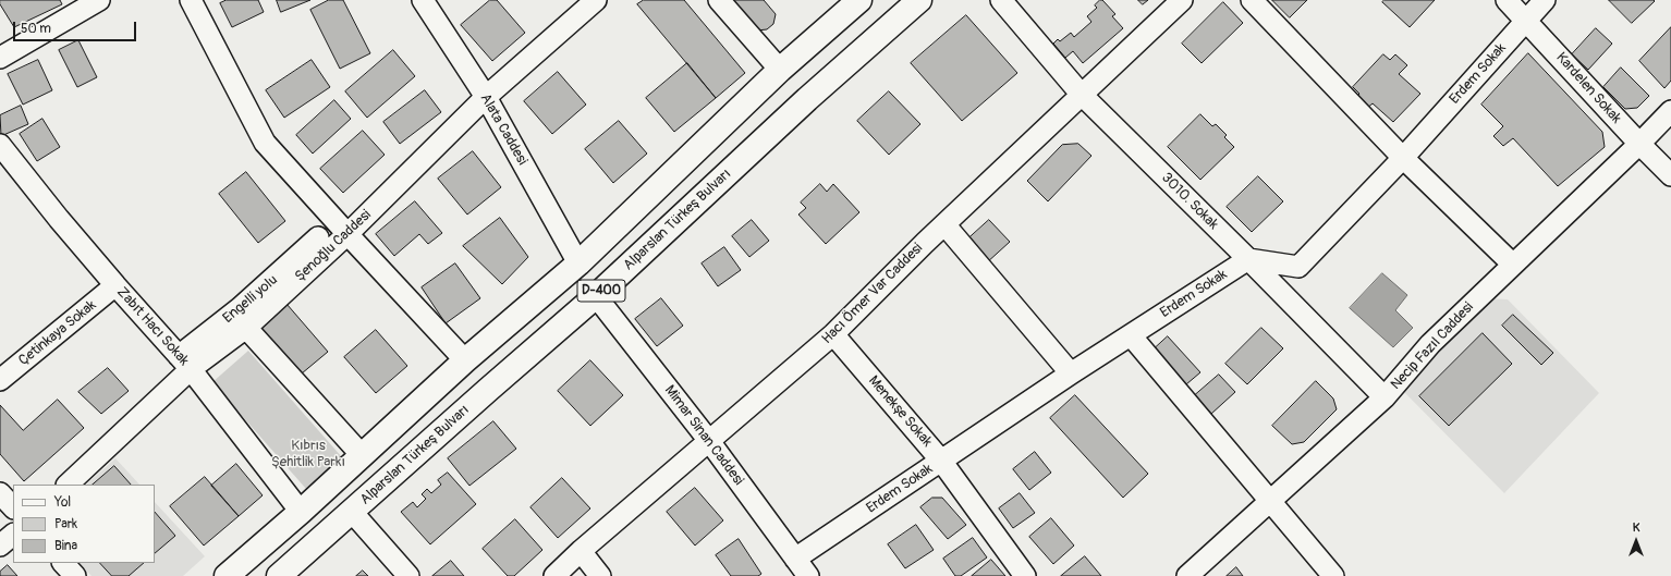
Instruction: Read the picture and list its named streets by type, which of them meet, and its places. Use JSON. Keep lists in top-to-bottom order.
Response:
{
  "streets": {
    "highway": ["Alparslan Türkeş Bulvarı", "D-400"],
    "street": [
      "Erdem Sokak",
      "Kardelen Sokak",
      "Alata Caddesi",
      "3010. Sokak",
      "Şenoğlu Caddesi",
      "Hacı Ömer Var Caddesi",
      "Engelli yolu",
      "Zabıt Hacı Sokak",
      "Çetinkaya Sokak",
      "Necip Fazıl Caddesi",
      "Menekşe Sokak",
      "Mimar Sinan Caddesi"
    ]
  },
  "crossings": [
    ["Erdem Sokak", "Kardelen Sokak"],
    ["Erdem Sokak", "3010. Sokak"],
    ["Erdem Sokak", "Menekşe Sokak"],
    ["Erdem Sokak", "Mimar Sinan Caddesi"],
    ["Kardelen Sokak", "Necip Fazıl Caddesi"],
    ["Alata Caddesi", "Şenoğlu Caddesi"],
    ["Alata Caddesi", "D-400"],
    ["3010. Sokak", "Hacı Ömer Var Caddesi"],
    ["3010. Sokak", "Necip Fazıl Caddesi"],
    ["Alparslan Türkeş Bulvarı", "Mimar Sinan Caddesi"],
    ["Şenoğlu Caddesi", "Engelli yolu"],
    ["Şenoğlu Caddesi", "Zabıt Hacı Sokak"],
    ["D-400", "Zabıt Hacı Sokak"],
    ["Hacı Ömer Var Caddesi", "Menekşe Sokak"],
    ["Hacı Ömer Var Caddesi", "Mimar Sinan Caddesi"],
    ["Engelli yolu", "Zabıt Hacı Sokak"],
    ["Zabıt Hacı Sokak", "Çetinkaya Sokak"]
  ],
  "parks": ["Kıbrıs Şehitlik Parkı"],
  "legend": ["Yol", "Park", "Bina"],
  "scale_bar": "50 m",
  "north": "top"
}
